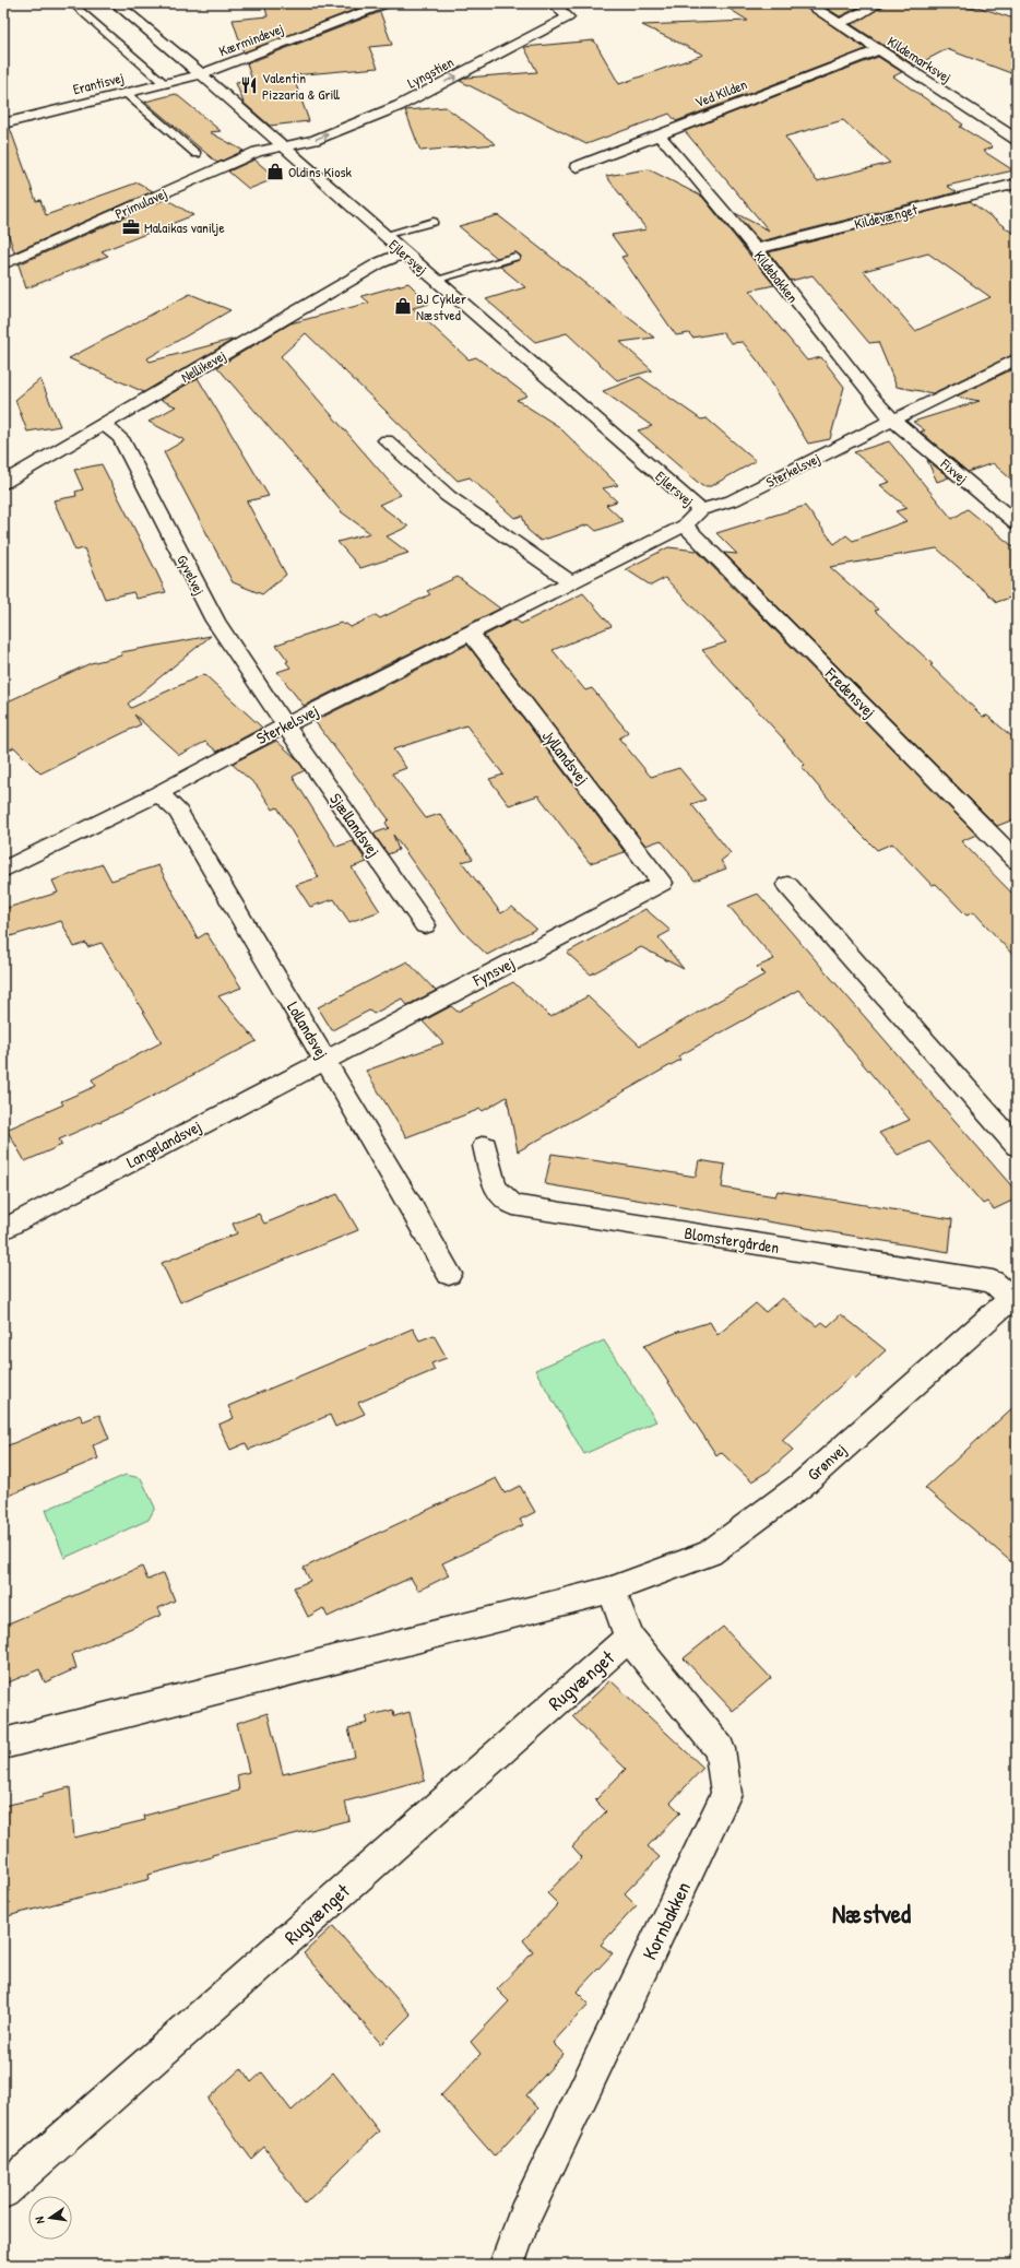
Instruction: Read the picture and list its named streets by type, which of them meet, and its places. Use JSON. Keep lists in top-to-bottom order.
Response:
{
  "streets": {
    "street": [
      "Kærmindevej",
      "Kildemarksvej",
      "Lyngstien",
      "Erantisvej",
      "Ved Kilden",
      "Primulavej",
      "Kildevænget",
      "Ejlersvej",
      "Kildebakken",
      "Nellikevej",
      "Sterkelsvej",
      "Fixvej",
      "Gyvelvej",
      "Fredensvej",
      "Jyllandsvej",
      "Sjællandsvej",
      "Fynsvej",
      "Lollandsvej",
      "Langelandsvej",
      "Blomstergården",
      "Grønvej",
      "Rugvænget",
      "Kornbakken"
    ]
  },
  "crossings": [
    ["Kærmindevej", "Erantisvej"],
    ["Kærmindevej", "Ejlersvej"],
    ["Kildemarksvej", "Ved Kilden"],
    ["Lyngstien", "Primulavej"],
    ["Lyngstien", "Ejlersvej"],
    ["Erantisvej", "Ejlersvej"],
    ["Ved Kilden", "Kildebakken"],
    ["Primulavej", "Ejlersvej"],
    ["Kildevænget", "Kildebakken"],
    ["Ejlersvej", "Nellikevej"],
    ["Ejlersvej", "Sterkelsvej"],
    ["Kildebakken", "Sterkelsvej"],
    ["Kildebakken", "Fixvej"],
    ["Nellikevej", "Gyvelvej"],
    ["Sterkelsvej", "Fixvej"],
    ["Sterkelsvej", "Gyvelvej"],
    ["Sterkelsvej", "Fredensvej"],
    ["Sterkelsvej", "Jyllandsvej"],
    ["Sterkelsvej", "Sjællandsvej"],
    ["Sterkelsvej", "Lollandsvej"],
    ["Gyvelvej", "Sjællandsvej"],
    ["Jyllandsvej", "Fynsvej"],
    ["Fynsvej", "Lollandsvej"],
    ["Fynsvej", "Langelandsvej"],
    ["Lollandsvej", "Langelandsvej"],
    ["Blomstergården", "Grønvej"],
    ["Grønvej", "Kornbakken"],
    ["Rugvænget", "Kornbakken"]
  ],
  "one_way": ["Lyngstien"],
  "districts": ["Næstved"],
  "places": {
    "restaurant": ["Valentin Pizzaria & Grill"],
    "shop": ["Oldins Kiosk", "BJ Cykler Næstved"],
    "office": ["Malaikas vanilje"]
  },
  "north": "left"
}
